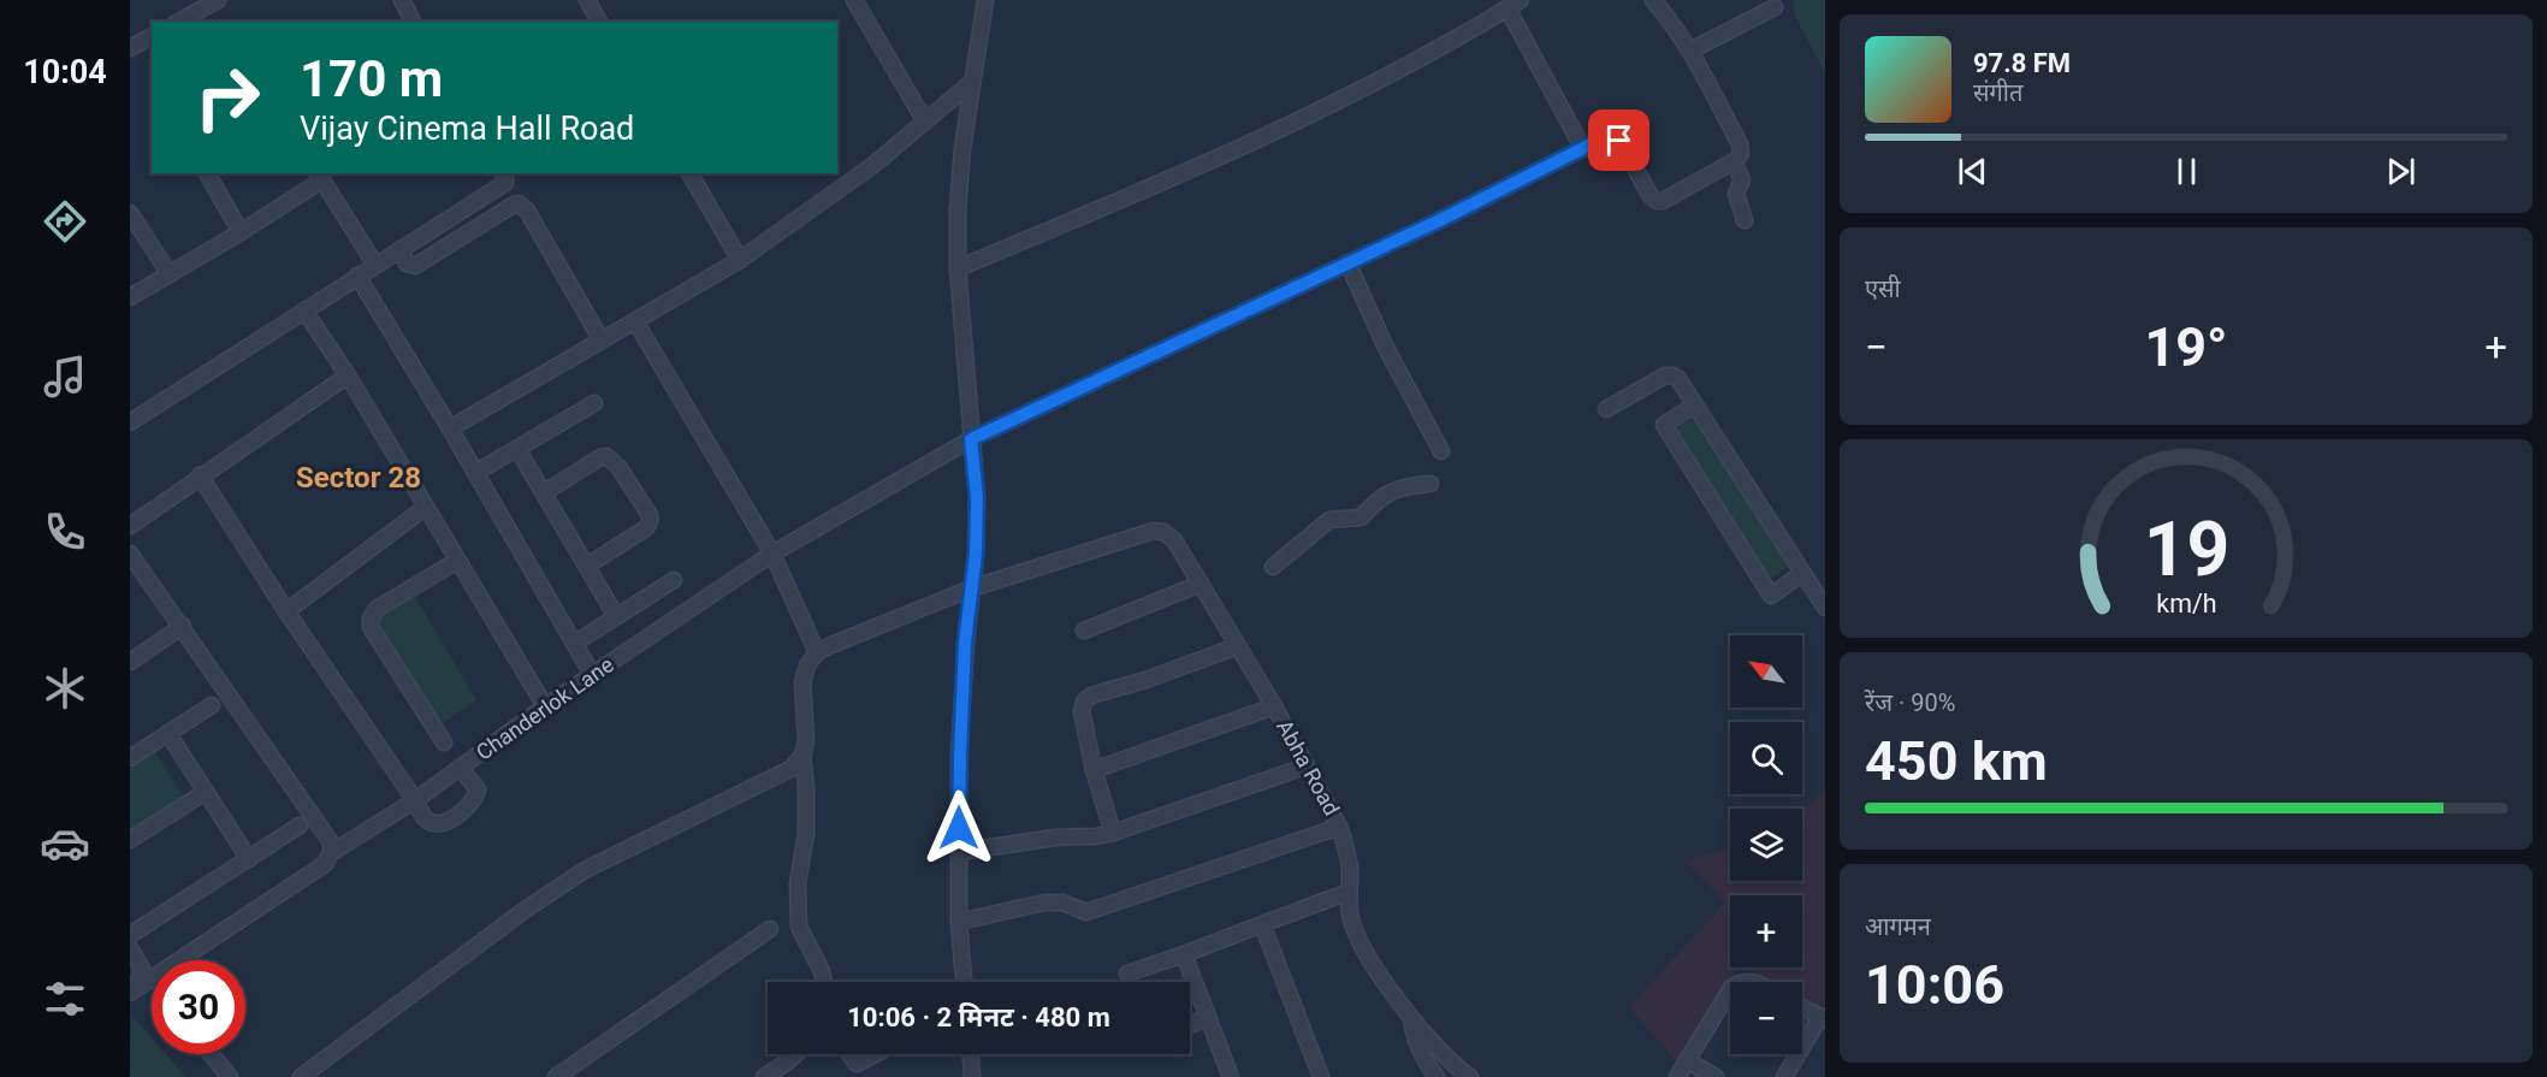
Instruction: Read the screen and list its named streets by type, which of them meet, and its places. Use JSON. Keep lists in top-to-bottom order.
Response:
{
  "streets": {
    "street": ["Chanderlok Lane", "Abha Road"]
  },
  "districts": ["Sector 28"],
  "north": "top left",
  "page": {
    "tabs": "10:04",
    "turn": ["170 m", "Vijay Cinema Hall Road"],
    "song": ["97.8 FM", "संगीत"],
    "tile": [
      "एसी",
      ["रेंज · 90%", "450 km"],
      ["आगमन", "10:06"]
    ],
    "heat": ["−", "19°", "+"],
    "map_buttons": ["+", "−"],
    "limit": "30",
    "trip": "10:06 · 2 मिनट · 480 m",
    "gauge": ["19", "km/h"]
  }
}
